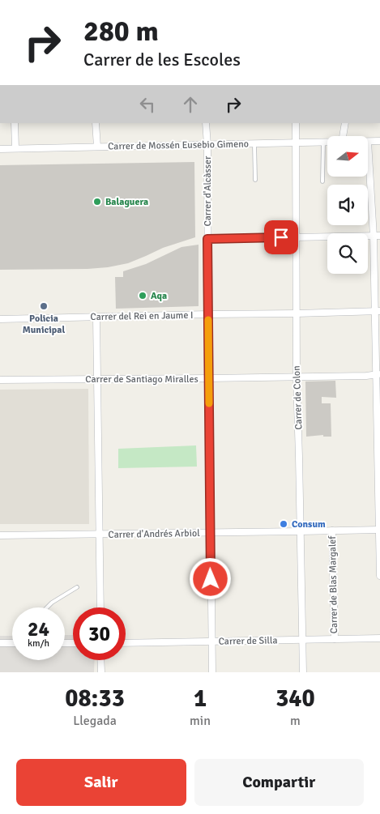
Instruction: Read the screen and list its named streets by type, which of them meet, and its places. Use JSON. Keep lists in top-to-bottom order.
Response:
{
  "streets": {
    "street": [
      "Carrer de Mossén Eusebio Gimeno",
      "Carrer d'Alcàsser",
      "Carrer del Rei en Jaume I",
      "Carrer de Santiago Miralles",
      "Carrer de Colon",
      "Carrer d'Andrés Arbiol",
      "Carrer de Blas Margalef",
      "Carrer de Silla"
    ]
  },
  "crossings": [
    ["Carrer de Mossén Eusebio Gimeno", "Carrer d'Alcàsser"],
    ["Carrer de Mossén Eusebio Gimeno", "Carrer de Colon"],
    ["Carrer d'Alcàsser", "Carrer del Rei en Jaume I"],
    ["Carrer d'Alcàsser", "Carrer de Santiago Miralles"],
    ["Carrer d'Alcàsser", "Carrer d'Andrés Arbiol"],
    ["Carrer d'Alcàsser", "Carrer de Silla"],
    ["Carrer del Rei en Jaume I", "Carrer de Colon"],
    ["Carrer de Santiago Miralles", "Carrer de Colon"],
    ["Carrer de Colon", "Carrer d'Andrés Arbiol"],
    ["Carrer de Colon", "Carrer de Silla"],
    ["Carrer d'Andrés Arbiol", "Carrer de Blas Margalef"],
    ["Carrer de Blas Margalef", "Carrer de Silla"]
  ],
  "places": [
    "Balaguera",
    "Aqa",
    "Policia Municipal",
    "Consum"
  ],
  "north": "right",
  "page": {
    "turn": ["280 m", "Carrer de les Escoles"],
    "speed": "24 km/h",
    "limit": "30",
    "eta": [
      "08:33",
      "Llegada",
      "1",
      "min",
      "340",
      "m"
    ],
    "buttons": ["Salir", "Compartir"]
  }
}
